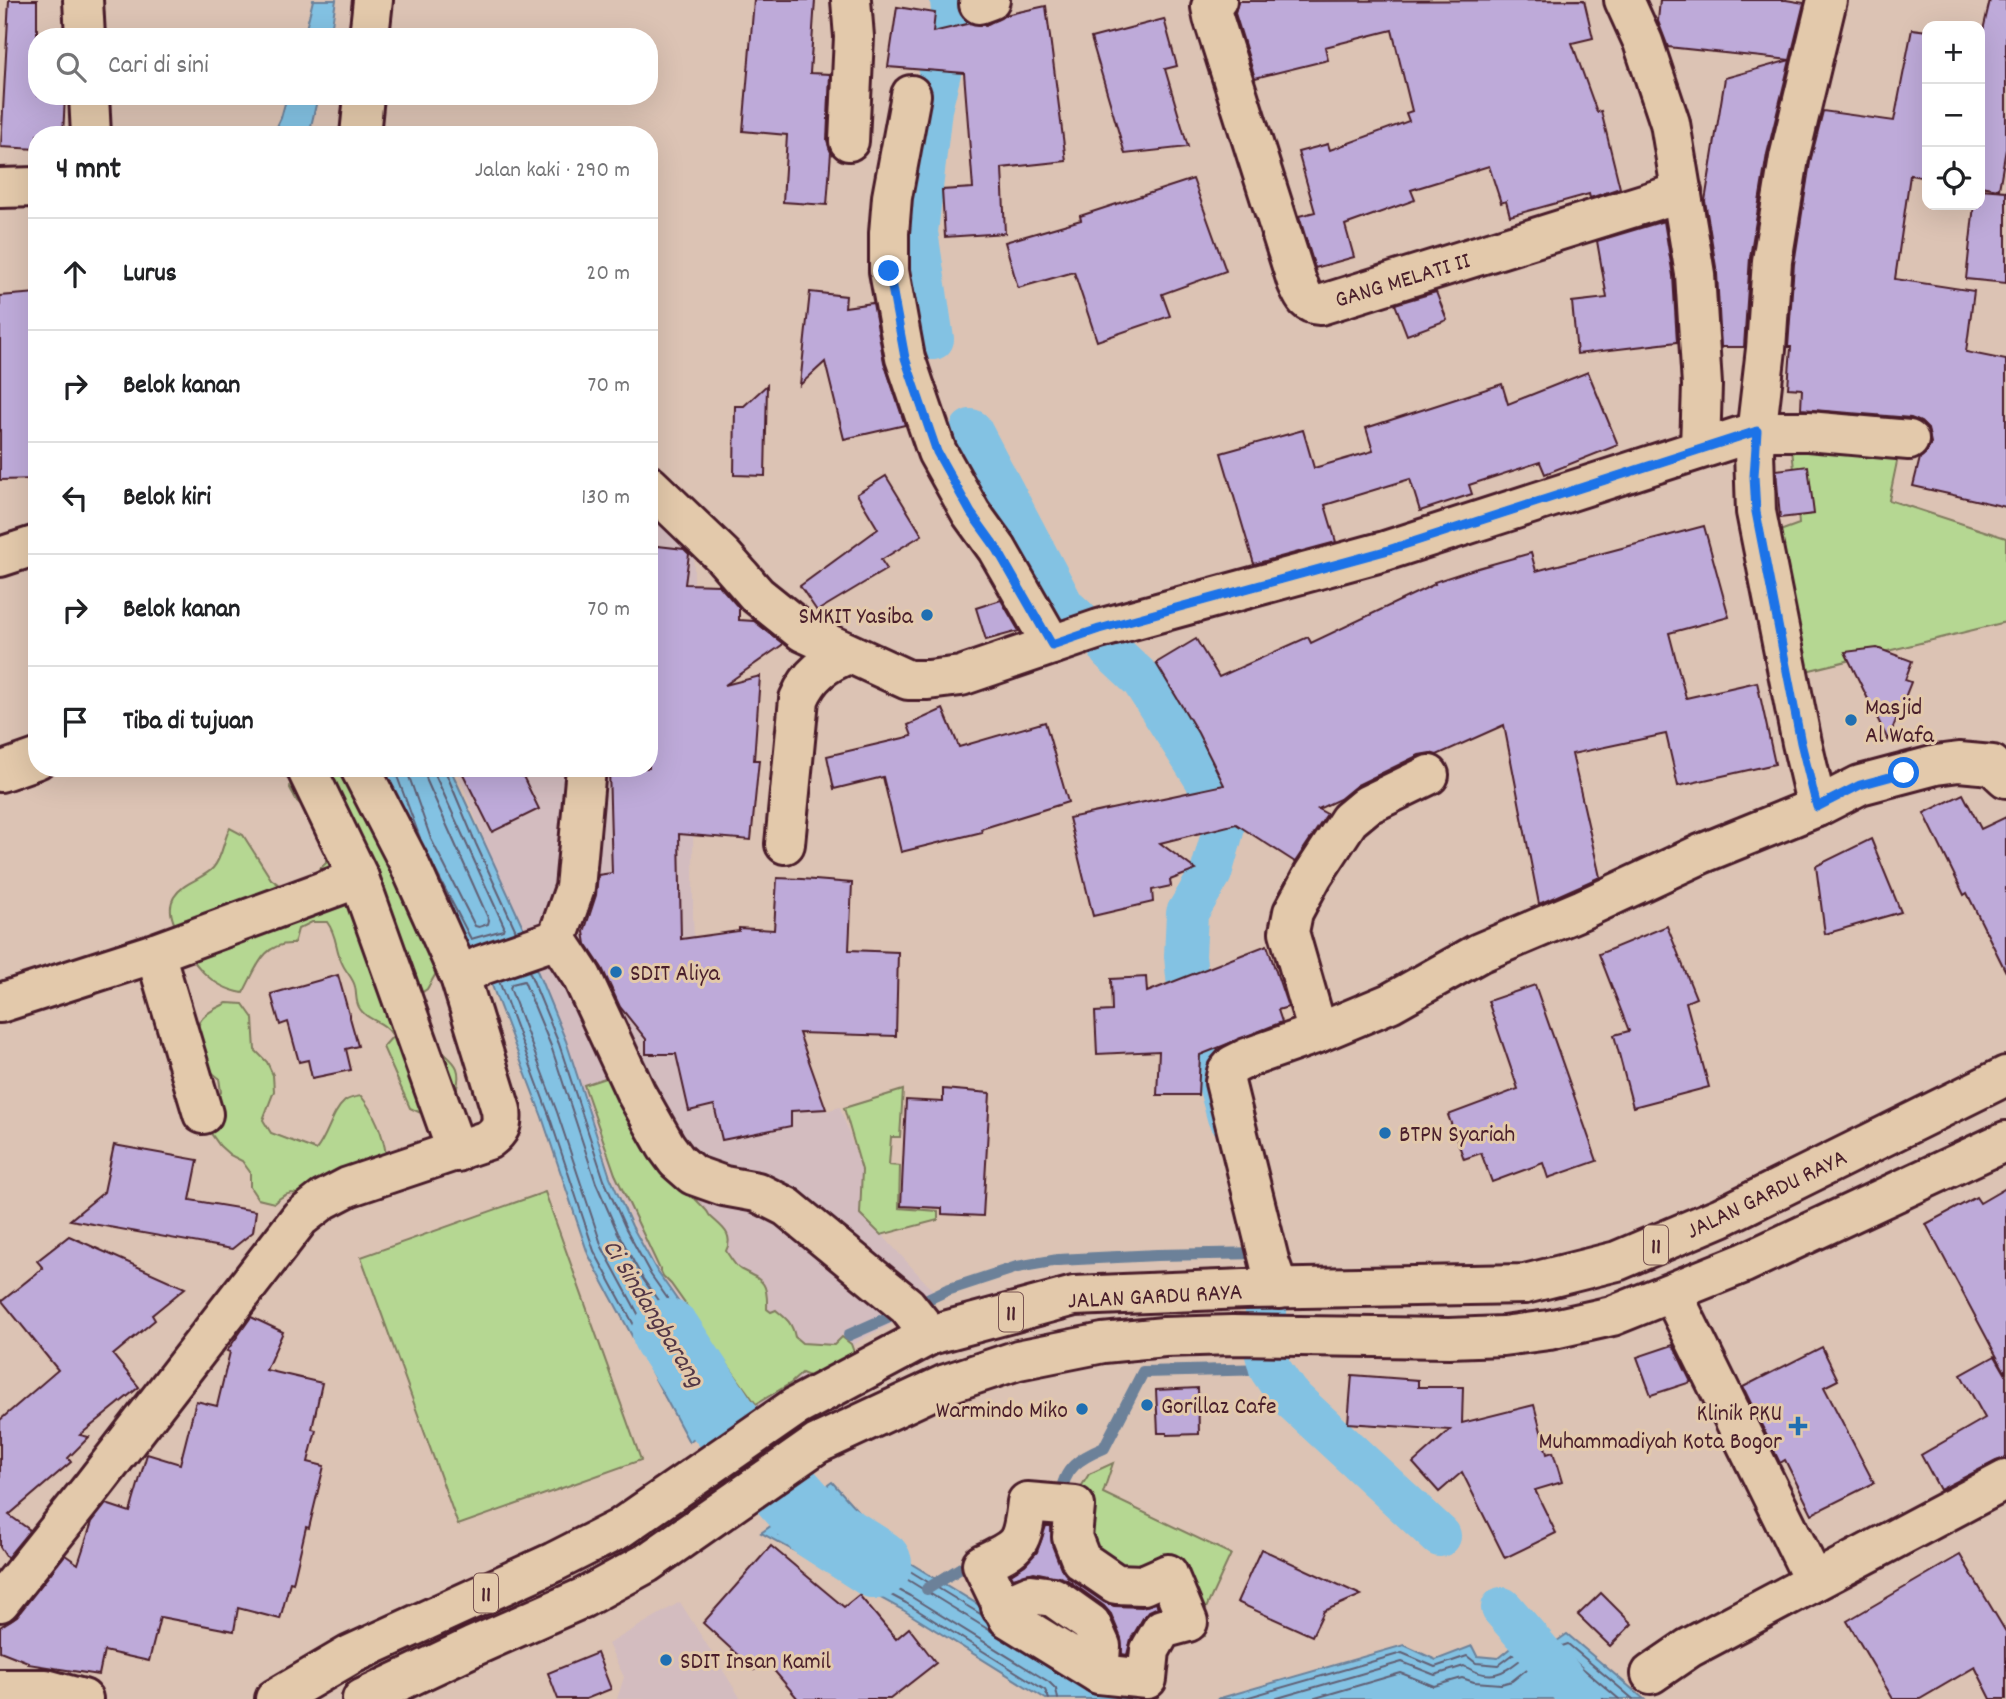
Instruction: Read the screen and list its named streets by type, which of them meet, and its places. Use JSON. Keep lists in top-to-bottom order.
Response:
{
  "streets": {
    "main road": ["GANG MELATI II", "JALAN GARDU RAYA", "11"]
  },
  "water": ["Ci Sindangbarang"],
  "places": {
    "other": [
      "SMKIT Yasiba",
      "Masjid Al Wafa",
      "SDIT Aliya",
      "BTPN Syariah",
      "Gorillaz Cafe",
      "Warmindo Miko",
      "SDIT Insan Kamil"
    ],
    "health": ["Klinik PKU Muhammadiyah Kota Bogor"]
  },
  "page": {
    "map_buttons": ["+", "−"],
    "search": "Cari di sini",
    "heading": ["4 mnt", "Jalan kaki · 290 m"],
    "list": [
      ["Lurus", "20 m"],
      ["Belok kanan", "70 m"],
      ["Belok kiri", "130 m"],
      ["Belok kanan", "70 m"],
      "Tiba di tujuan"
    ]
  }
}
